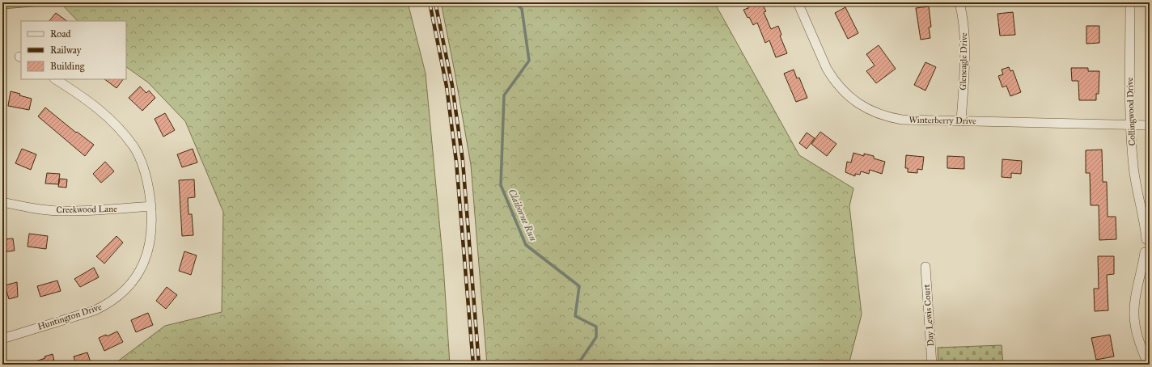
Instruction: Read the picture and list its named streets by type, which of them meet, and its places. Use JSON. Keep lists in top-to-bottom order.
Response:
{
  "streets": {
    "street": [
      "Gleneagle Drive",
      "Collingwood Drive",
      "Winterberry Drive",
      "Creekwood Lane",
      "Day Lewis Court",
      "Huntington Drive"
    ]
  },
  "crossings": [
    ["Gleneagle Drive", "Winterberry Drive"],
    ["Collingwood Drive", "Winterberry Drive"],
    ["Creekwood Lane", "Huntington Drive"]
  ],
  "water": ["Claiborne Run"],
  "legend": ["Road", "Railway", "Building"]
}
